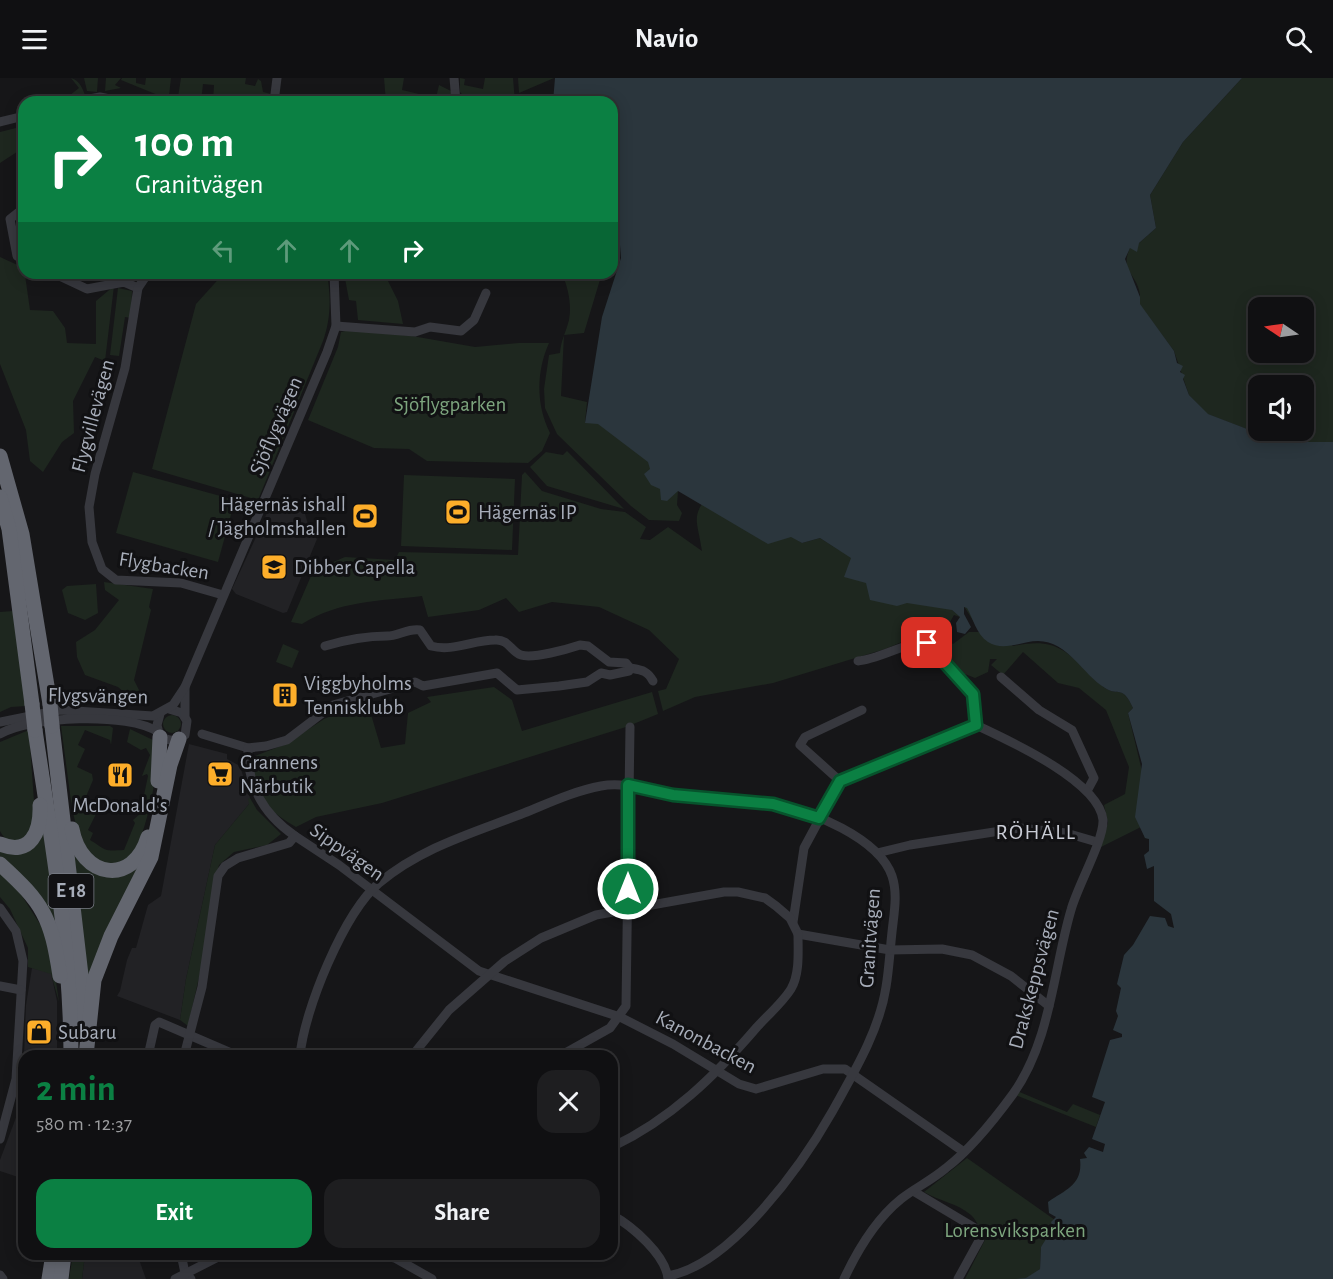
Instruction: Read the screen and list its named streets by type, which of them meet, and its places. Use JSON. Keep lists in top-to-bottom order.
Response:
{
  "streets": {
    "highway": ["E 18"],
    "street": [
      "Flygvillevägen",
      "Sjöflygvägen",
      "Flygbacken",
      "Flygsvängen",
      "Sippvägen",
      "Granitvägen",
      "Drakskeppsvägen",
      "Kanonbacken"
    ]
  },
  "crossings": [
    ["Flygvillevägen", "Flygbacken"],
    ["Sjöflygvägen", "Flygbacken"],
    ["Sjöflygvägen", "Flygsvängen"],
    ["Sippvägen", "Granitvägen"],
    ["Sippvägen", "Kanonbacken"],
    ["Granitvägen", "Kanonbacken"]
  ],
  "districts": ["RÖHÄLL"],
  "parks": ["Sjöflygparken", "Lorensviksparken"],
  "places": {
    "sports": ["Hägernäs IP", "Hägernäs ishall / Jägholmshallen"],
    "school or university": ["Dibber Capella"],
    "building": ["Viggbyholms Tennisklubb"],
    "supermarket": ["Grannens Närbutik"],
    "restaurant": ["McDonald's"],
    "shop": ["Subaru"]
  },
  "north": "left",
  "page": {
    "header": "Navio",
    "turn": ["100 m", "Granitvägen"],
    "heading": ["2 min", "580 m · 12:37"],
    "buttons": ["Exit", "Share"]
  }
}
